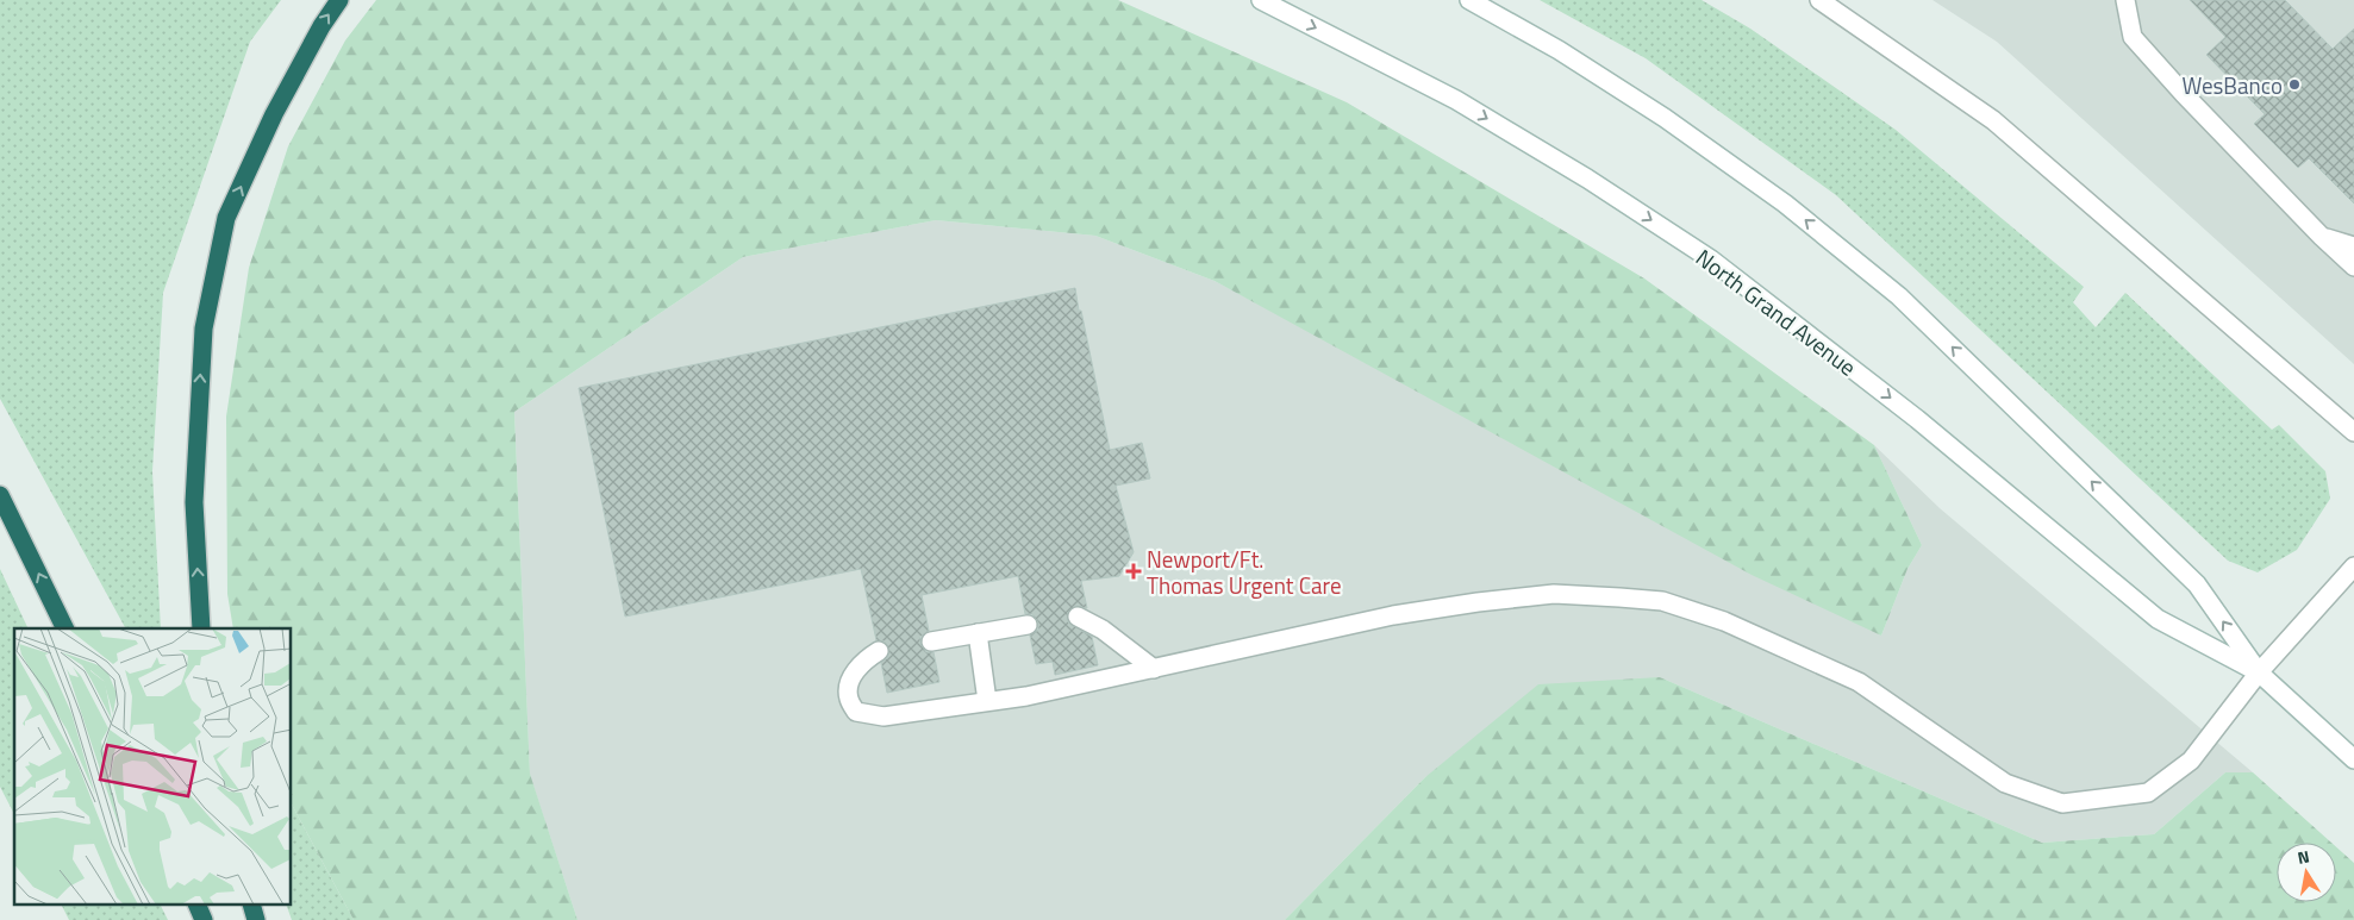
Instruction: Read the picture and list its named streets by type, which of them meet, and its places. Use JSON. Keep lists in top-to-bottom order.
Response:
{
  "streets": {
    "main road": ["North Grand Avenue"]
  },
  "places": {
    "other": ["WesBanco"],
    "health": ["Newport/Ft. Thomas Urgent Care"]
  },
  "north": "top"
}
